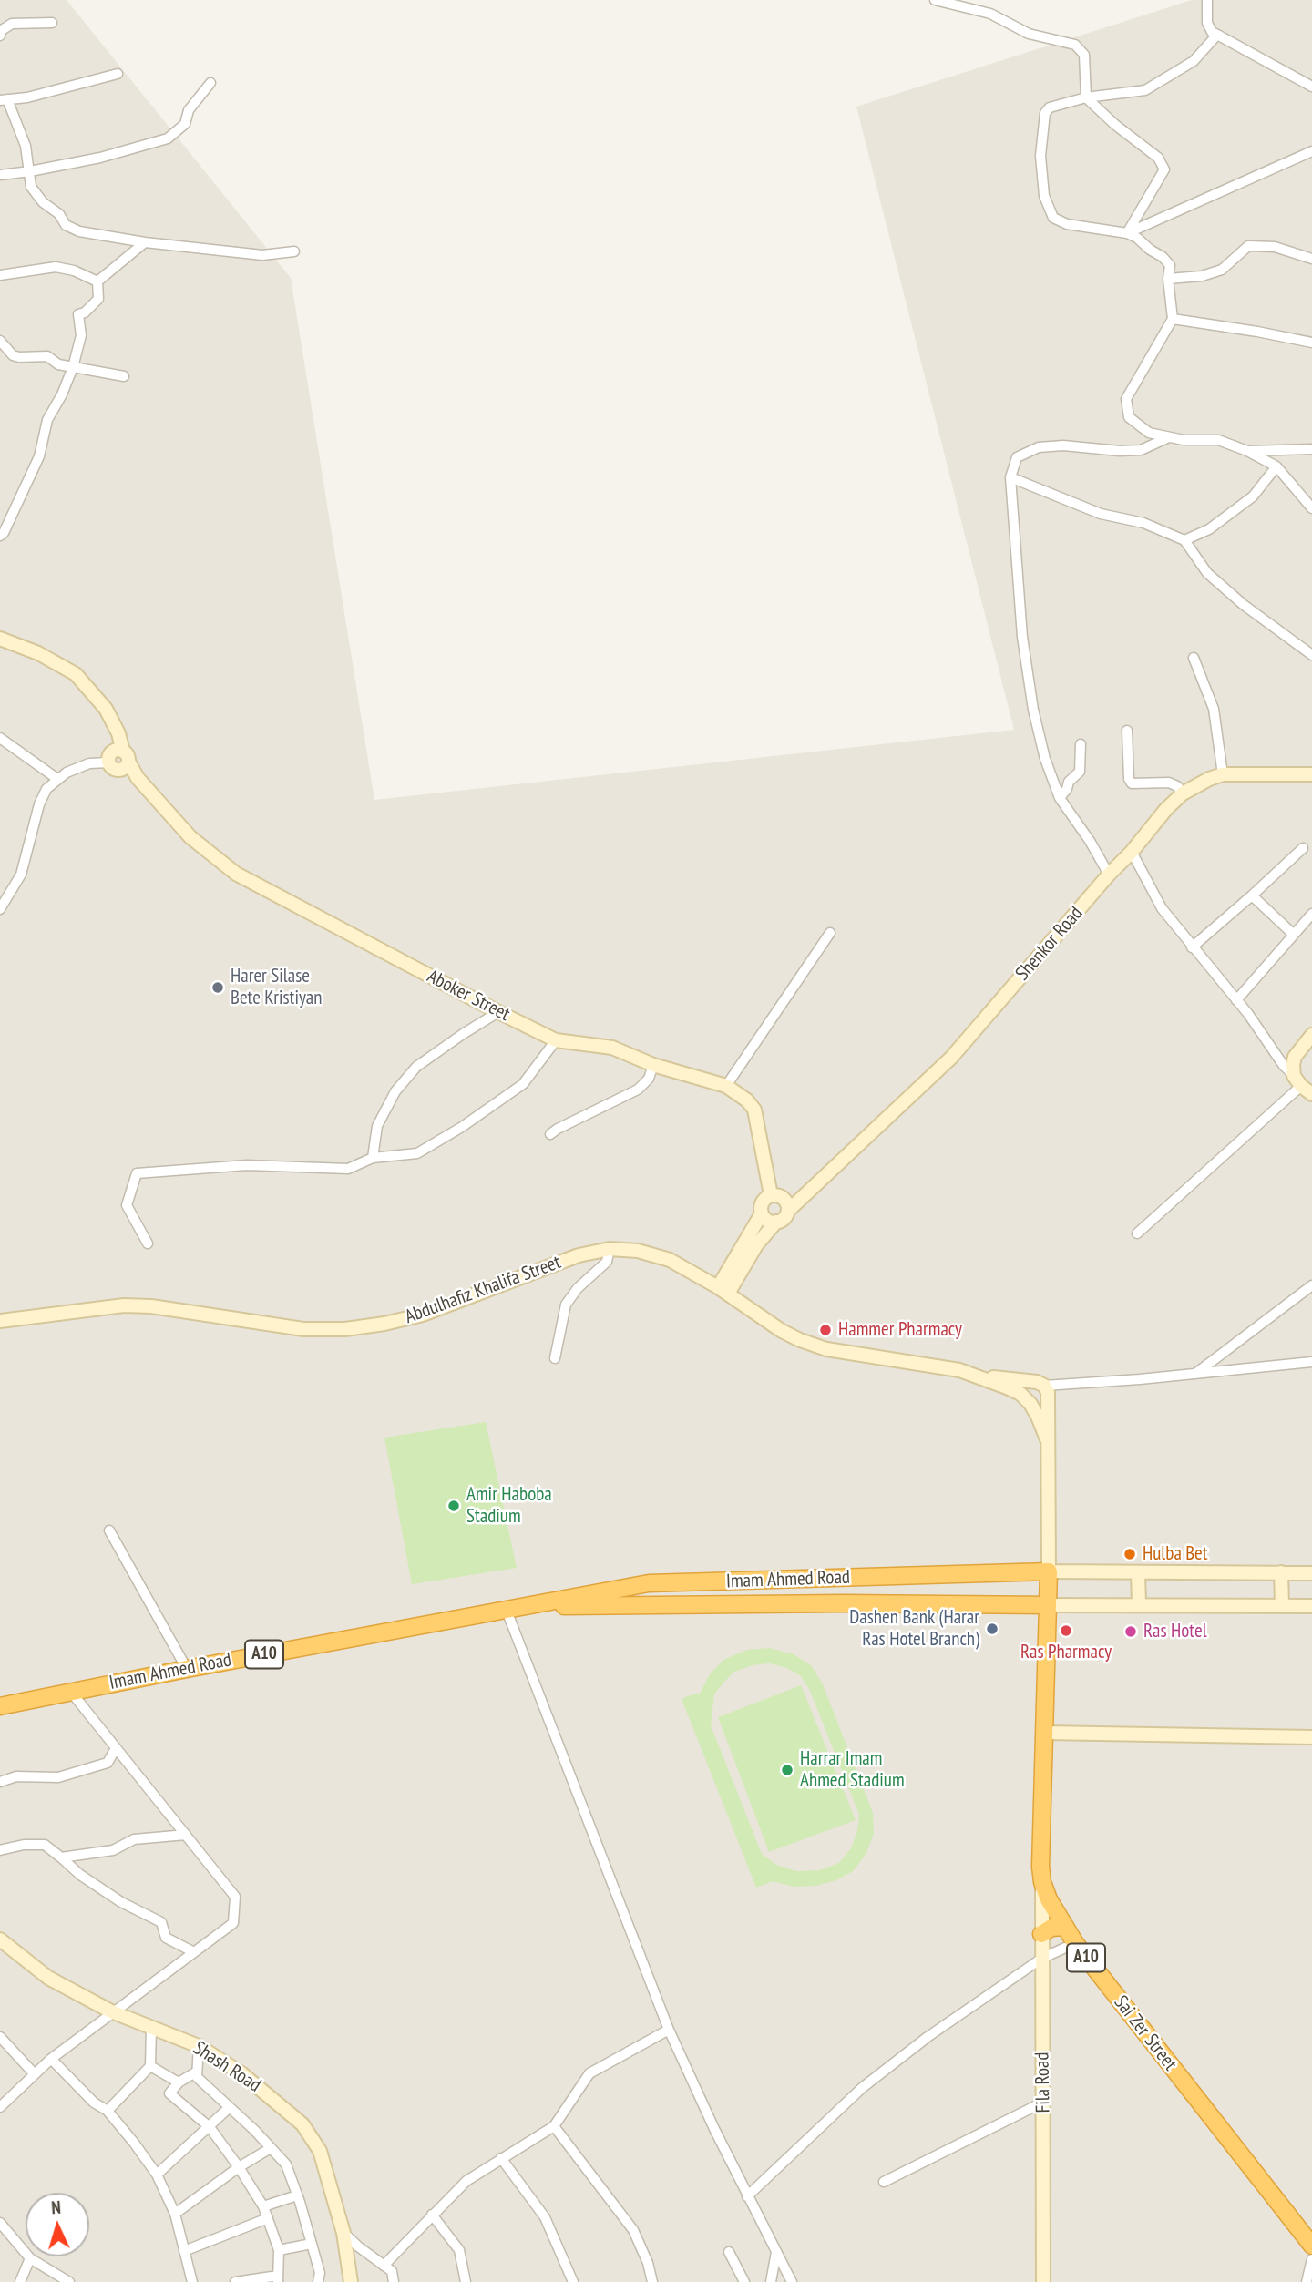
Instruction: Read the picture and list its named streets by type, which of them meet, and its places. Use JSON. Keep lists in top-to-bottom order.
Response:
{
  "streets": {
    "highway": ["Imam Ahmed Road", "A10", "Sai Zer Street"],
    "main road": [
      "Shenkor Road",
      "Aboker Street",
      "Abdulhafiz Khalifa Street",
      "Shash Road",
      "Fila Road"
    ]
  },
  "crossings": [
    ["Shenkor Road", "Aboker Street"],
    ["Imam Ahmed Road", "A10"],
    ["Imam Ahmed Road", "Sai Zer Street"],
    ["A10", "Sai Zer Street"],
    ["Sai Zer Street", "Fila Road"]
  ],
  "places": [
    "Harer Silase Bete Kristiyan",
    "Hammer Pharmacy",
    "Amir Haboba Stadium",
    "Hulba Bet",
    "Dashen Bank (Harar Ras Hotel Branch)",
    "Ras Pharmacy",
    "Ras Hotel",
    "Harrar Imam Ahmed Stadium"
  ],
  "north": "top"
}
